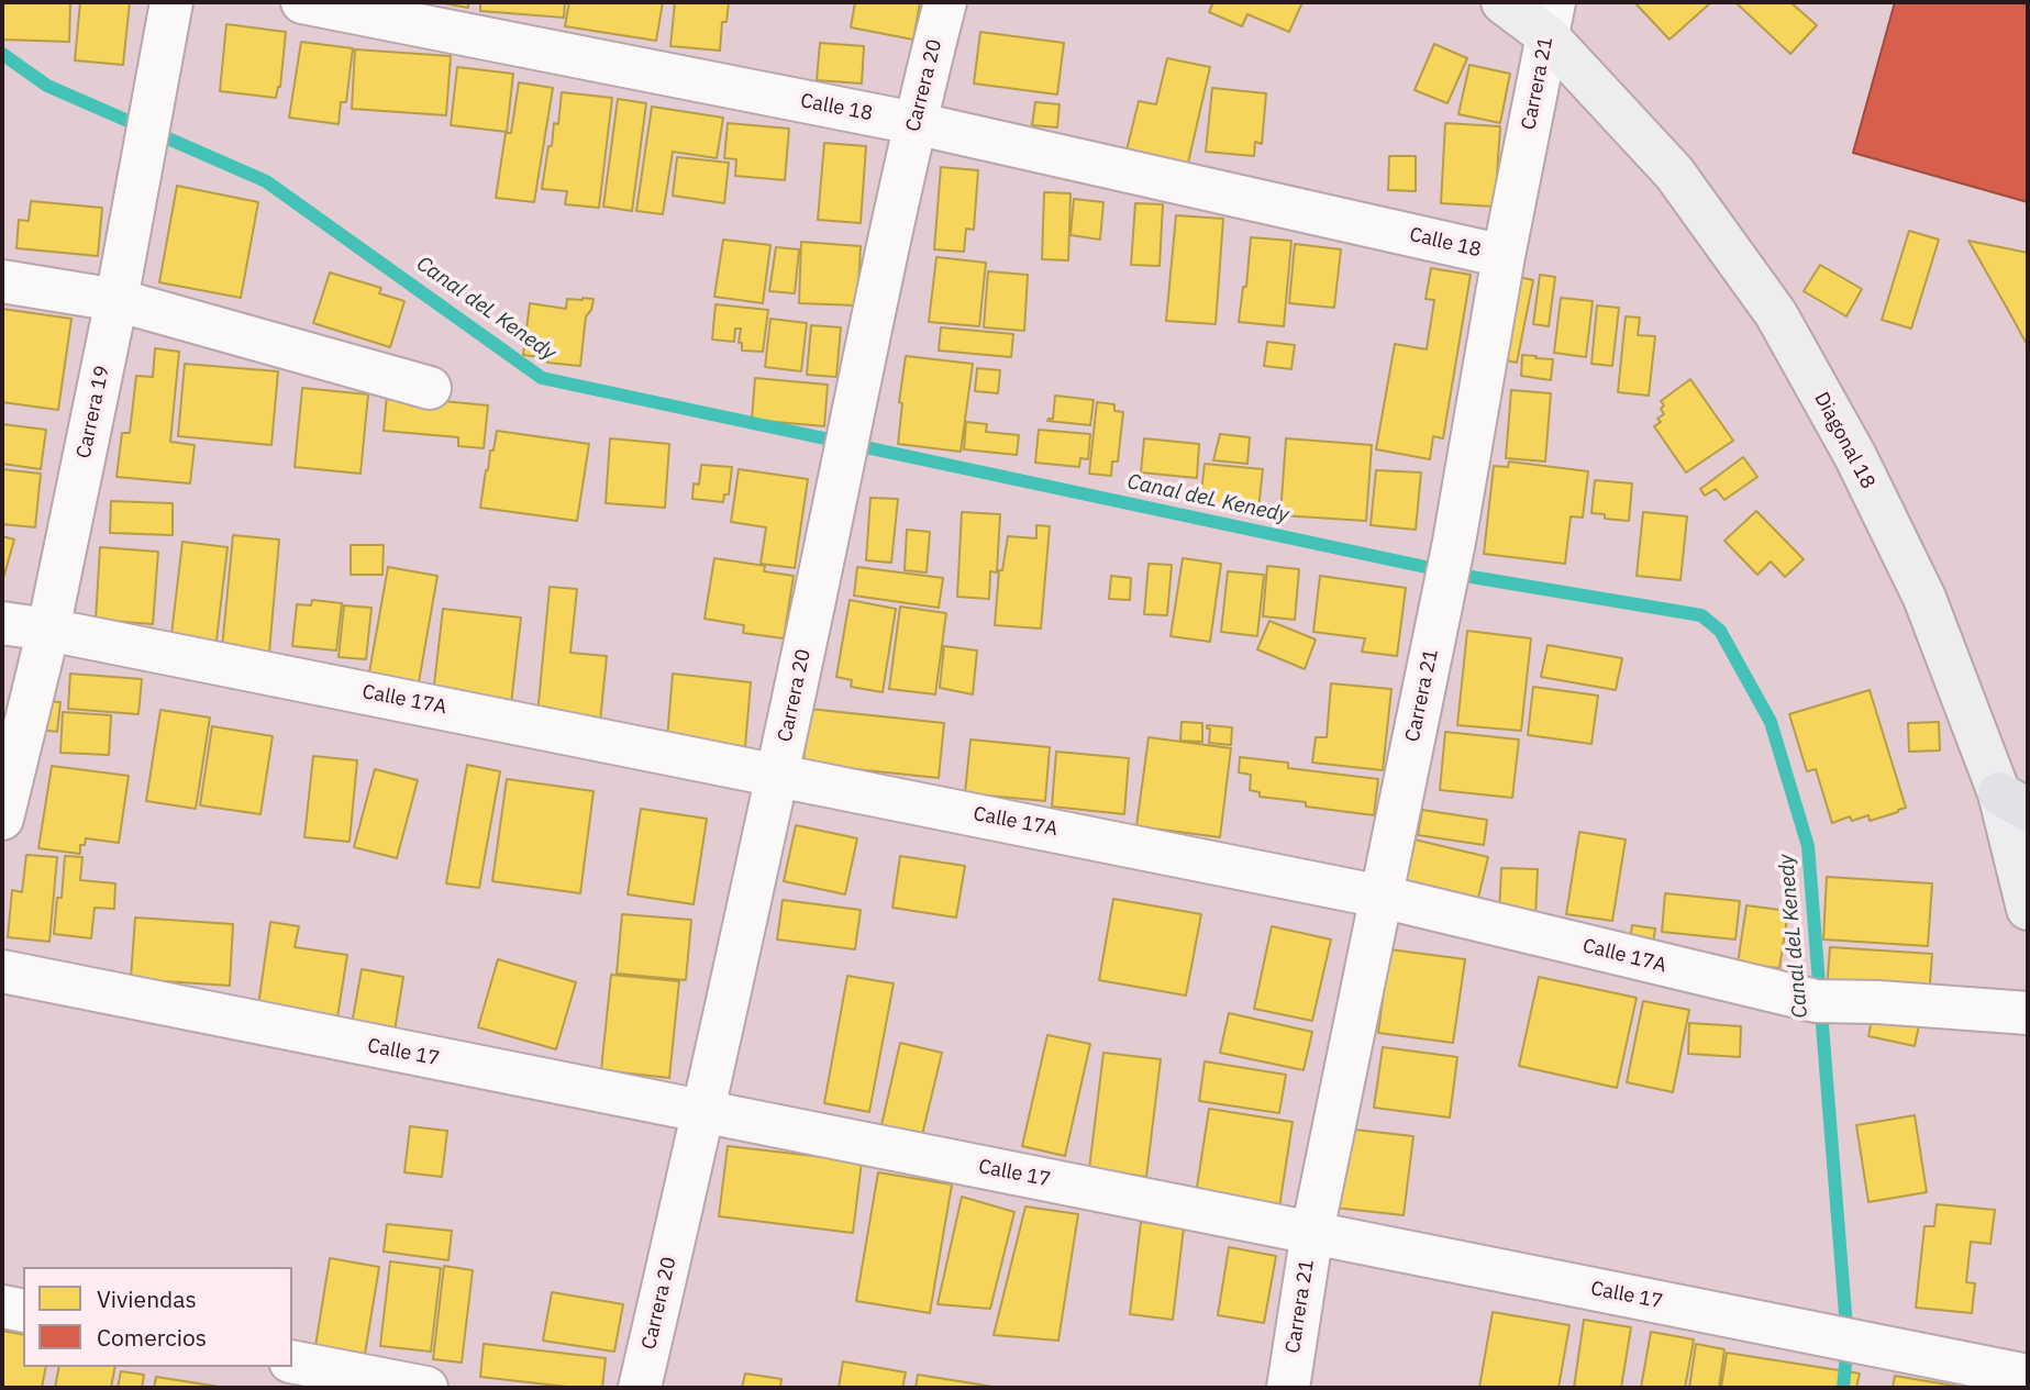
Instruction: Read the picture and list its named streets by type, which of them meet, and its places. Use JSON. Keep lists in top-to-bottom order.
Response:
{
  "streets": {
    "main road": ["Diagonal 18"],
    "street": [
      "Carrera 21",
      "Carrera 20",
      "Calle 18",
      "Carrera 19",
      "Calle 17A",
      "Calle 17"
    ]
  },
  "crossings": [
    ["Carrera 21", "Calle 18"],
    ["Carrera 21", "Diagonal 18"],
    ["Carrera 21", "Calle 17A"],
    ["Carrera 21", "Calle 17"],
    ["Carrera 20", "Calle 18"],
    ["Carrera 20", "Calle 17A"],
    ["Carrera 20", "Calle 17"],
    ["Carrera 19", "Calle 17A"]
  ],
  "water": ["Canal deL Kenedy"],
  "legend": ["Viviendas", "Comercios"]
}
